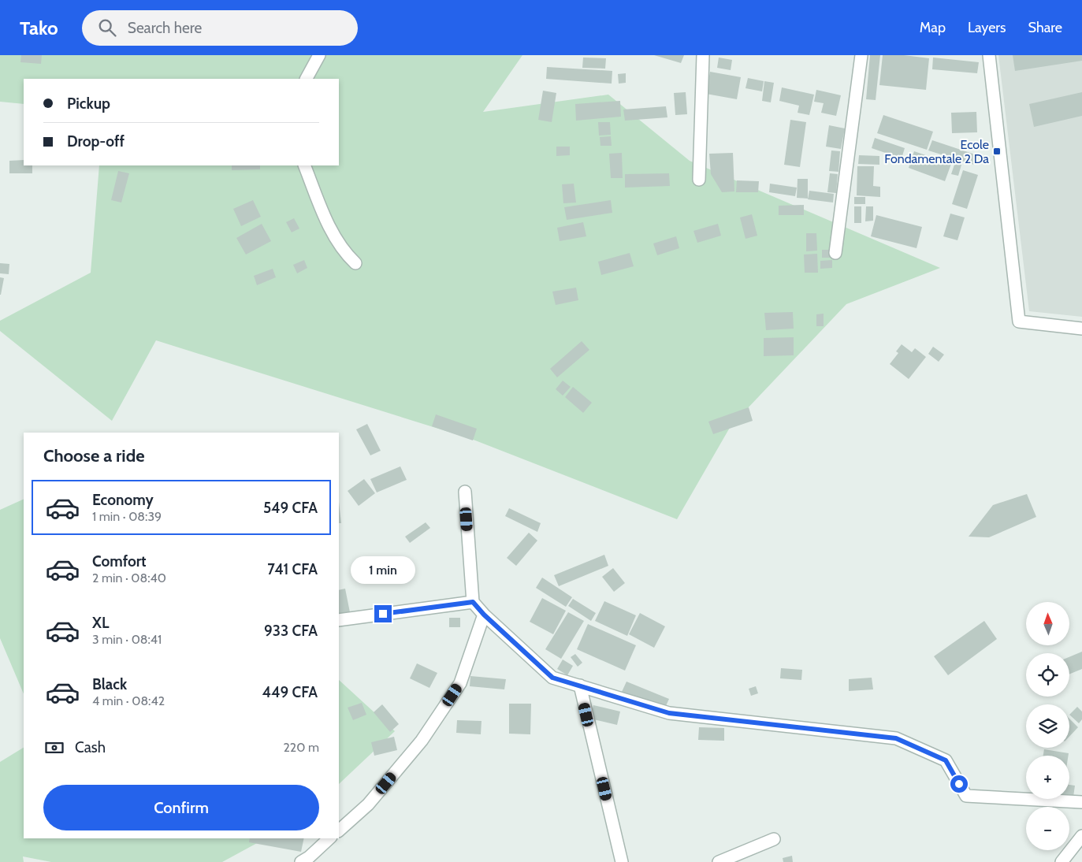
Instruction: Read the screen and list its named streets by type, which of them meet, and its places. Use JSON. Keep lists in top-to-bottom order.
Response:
{
  "places": {
    "transit": ["Ecole Fondamentale 2 Da"]
  },
  "north": "top",
  "page": {
    "header": "Tako",
    "search": "Search here",
    "nav": ["Map", "Layers", "Share"],
    "banner": ["Pickup", "Drop-off"],
    "heading": "Choose a ride",
    "list": [
      {
        "name": "Economy",
        "note": "1 min · 08:39",
        "value": "549 CFA"
      },
      {
        "name": "Comfort",
        "note": "2 min · 08:40",
        "value": "741 CFA"
      },
      {
        "name": "XL",
        "note": "3 min · 08:41",
        "value": "933 CFA"
      },
      {
        "name": "Black",
        "note": "4 min · 08:42",
        "value": "449 CFA"
      }
    ],
    "bubble": "1 min",
    "map_buttons": ["+", "−"],
    "pay": ["Cash", "220 m"],
    "buttons": "Confirm"
  }
}
